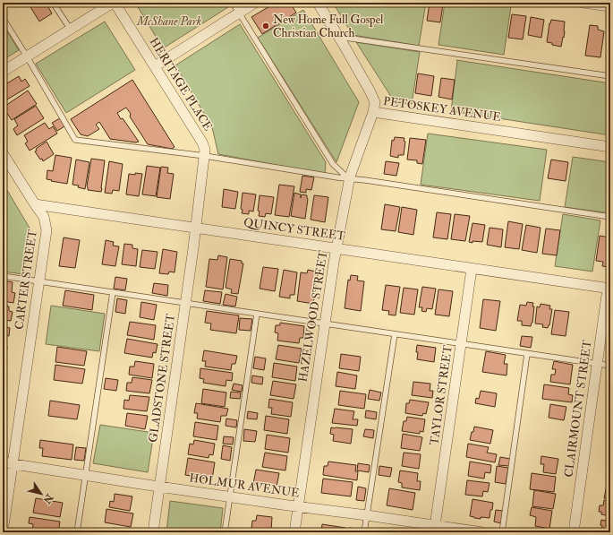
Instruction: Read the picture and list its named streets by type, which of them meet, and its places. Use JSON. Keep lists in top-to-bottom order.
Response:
{
  "streets": {
    "street": [
      "HERITAGE PLACE",
      "PETOSKEY AVENUE",
      "QUINCY STREET",
      "CARTER STREET",
      "HAZELWOOD STREET",
      "GLADSTONE STREET",
      "TAYLOR STREET",
      "CLAIRMOUNT STREET",
      "HOLMUR AVENUE"
    ]
  },
  "crossings": [
    ["HERITAGE PLACE", "QUINCY STREET"],
    ["HERITAGE PLACE", "GLADSTONE STREET"],
    ["PETOSKEY AVENUE", "HAZELWOOD STREET"],
    ["QUINCY STREET", "CARTER STREET"],
    ["QUINCY STREET", "HAZELWOOD STREET"],
    ["QUINCY STREET", "GLADSTONE STREET"],
    ["QUINCY STREET", "TAYLOR STREET"],
    ["QUINCY STREET", "CLAIRMOUNT STREET"],
    ["CARTER STREET", "HOLMUR AVENUE"],
    ["HAZELWOOD STREET", "HOLMUR AVENUE"],
    ["GLADSTONE STREET", "HOLMUR AVENUE"],
    ["TAYLOR STREET", "HOLMUR AVENUE"]
  ],
  "parks": ["McShane Park"],
  "places": ["New Home Full Gospel Christian Church"],
  "north": "bottom right"
}
